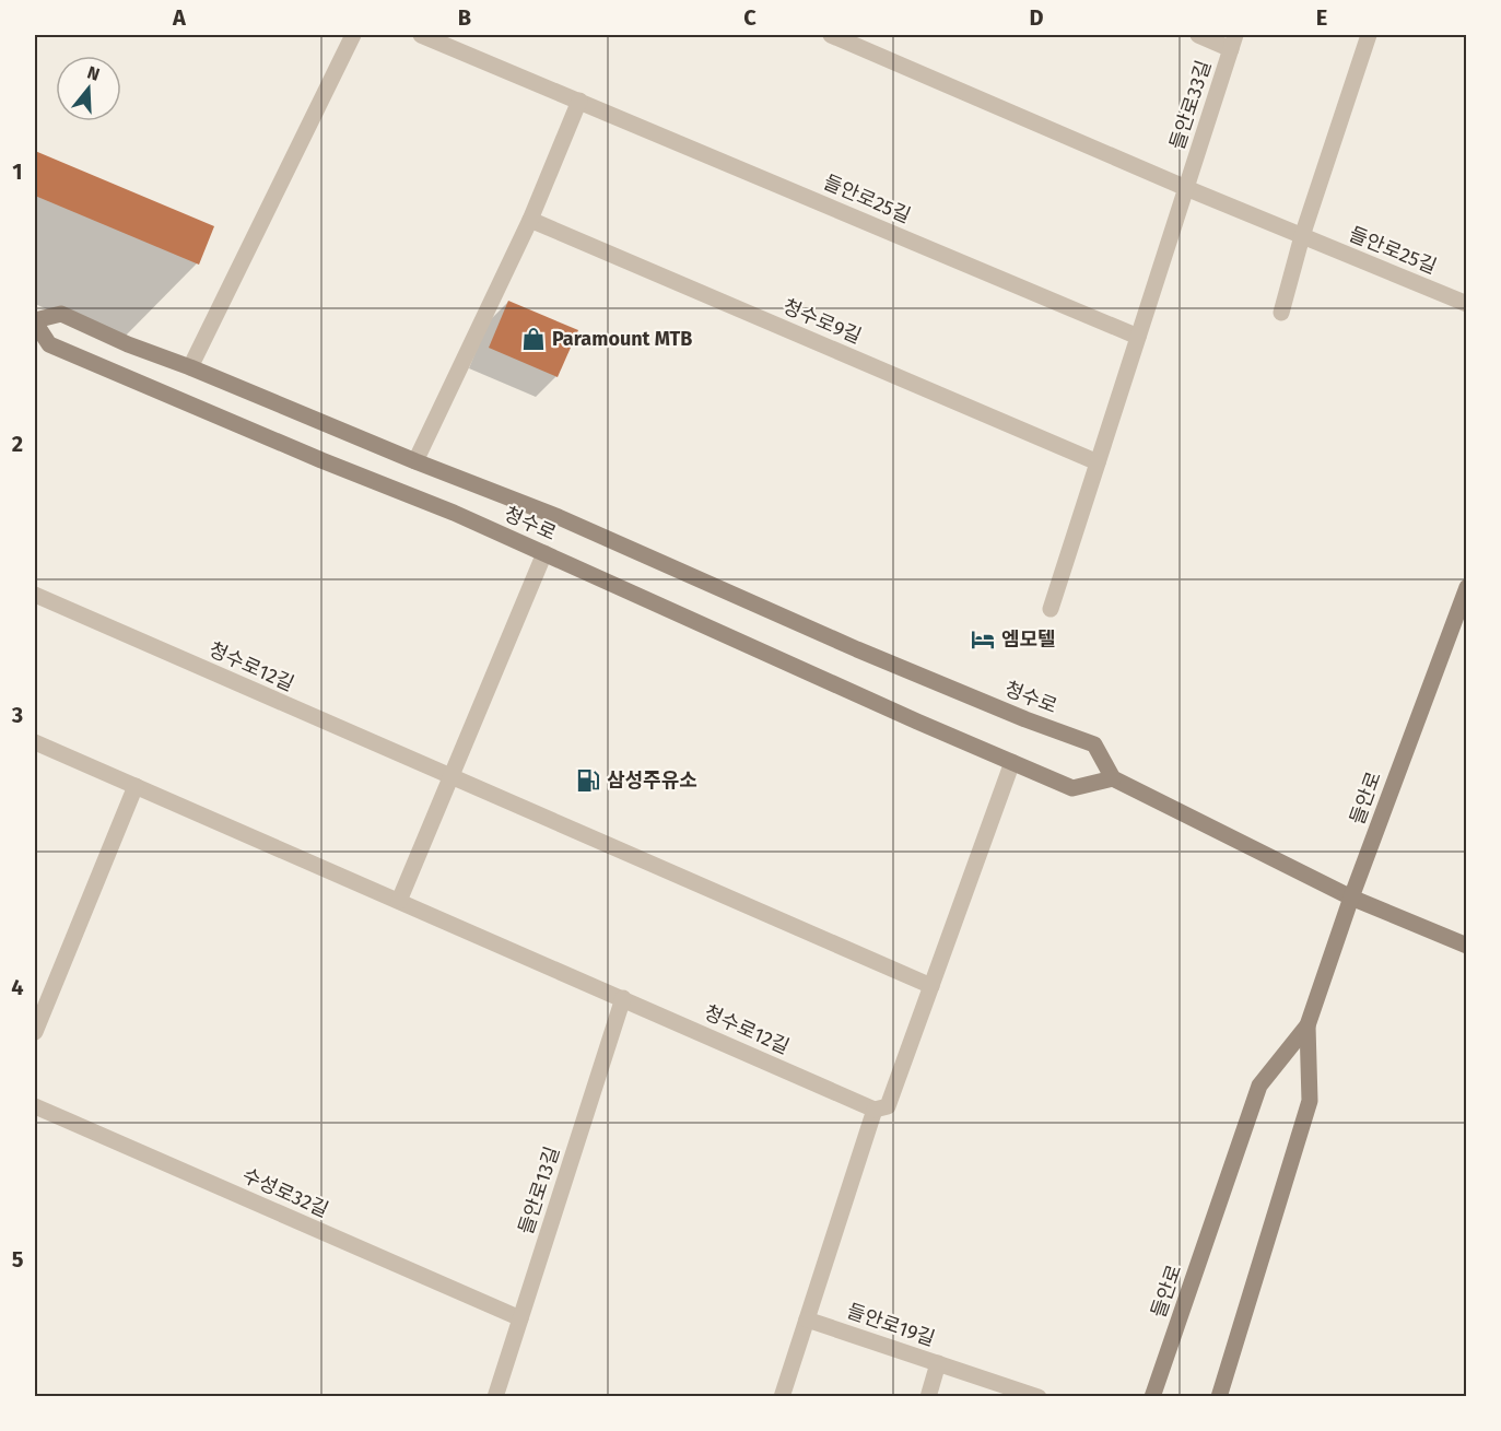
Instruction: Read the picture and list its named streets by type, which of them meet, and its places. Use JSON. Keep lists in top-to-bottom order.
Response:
{
  "streets": {
    "main road": ["청수로", "들안로"],
    "street": [
      "들안로33길",
      "들안로25길",
      "청수로9길",
      "청수로12길",
      "들안로13길",
      "수성로32길",
      "들안로19길"
    ]
  },
  "crossings": [
    ["들안로33길", "들안로25길"],
    ["청수로12길", "들안로13길"],
    ["들안로13길", "수성로32길"]
  ],
  "places": {
    "shop": ["Paramount MTB"],
    "hotel": ["엠모텔"],
    "fuel station": ["삼성주유소"]
  },
  "north": "top",
  "grid": {
    "columns": [
      "A",
      "B",
      "C",
      "D",
      "E"
    ],
    "rows": [
      "1",
      "2",
      "3",
      "4",
      "5"
    ]
  }
}
